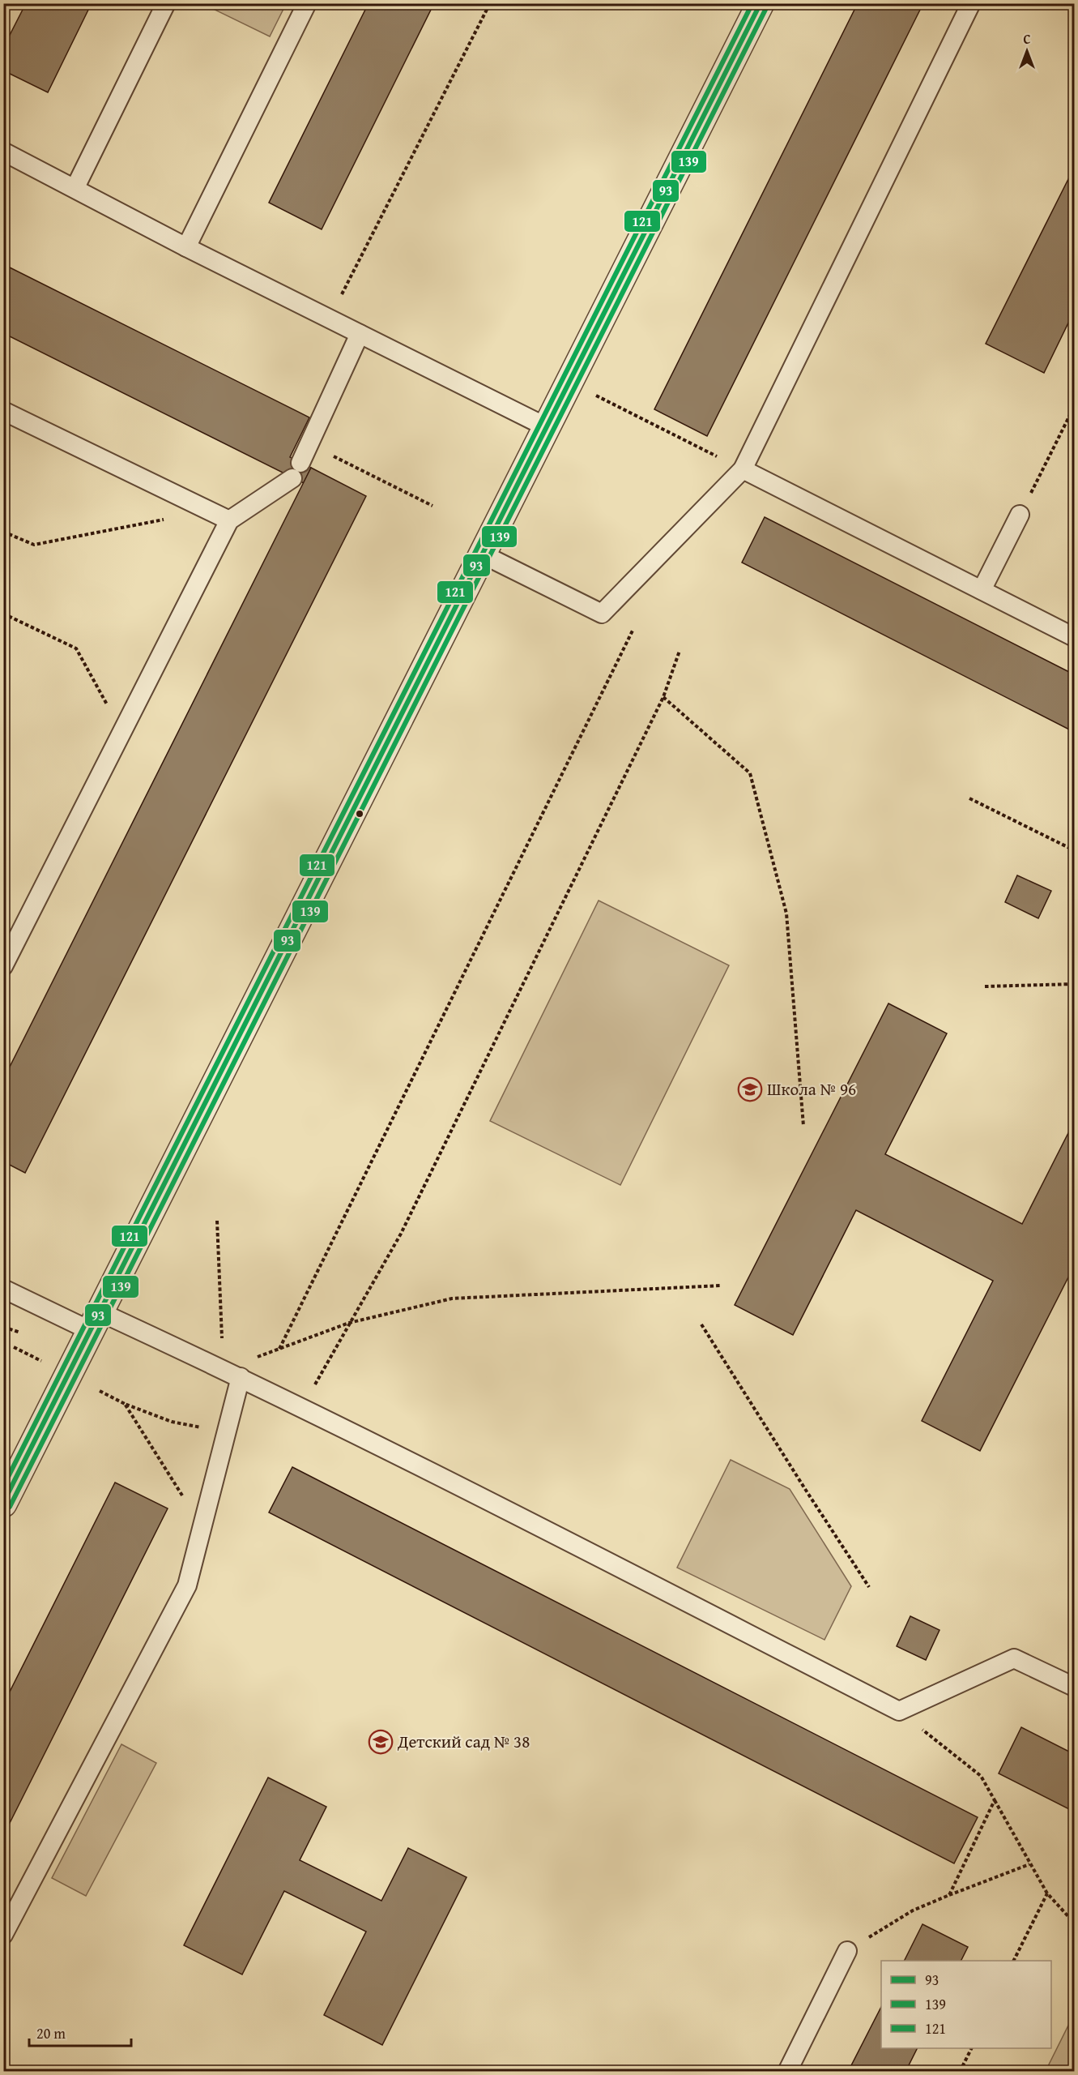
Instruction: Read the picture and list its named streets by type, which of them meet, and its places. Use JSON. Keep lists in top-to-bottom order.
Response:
{
  "places": {
    "school or university": ["Школа № 96", "Детский сад № 38"]
  },
  "lines": ["transit line 93", "transit line 121", "transit line 139"],
  "legend": ["93", "139", "121"],
  "scale_bar": "20 m",
  "north": "top"
}
